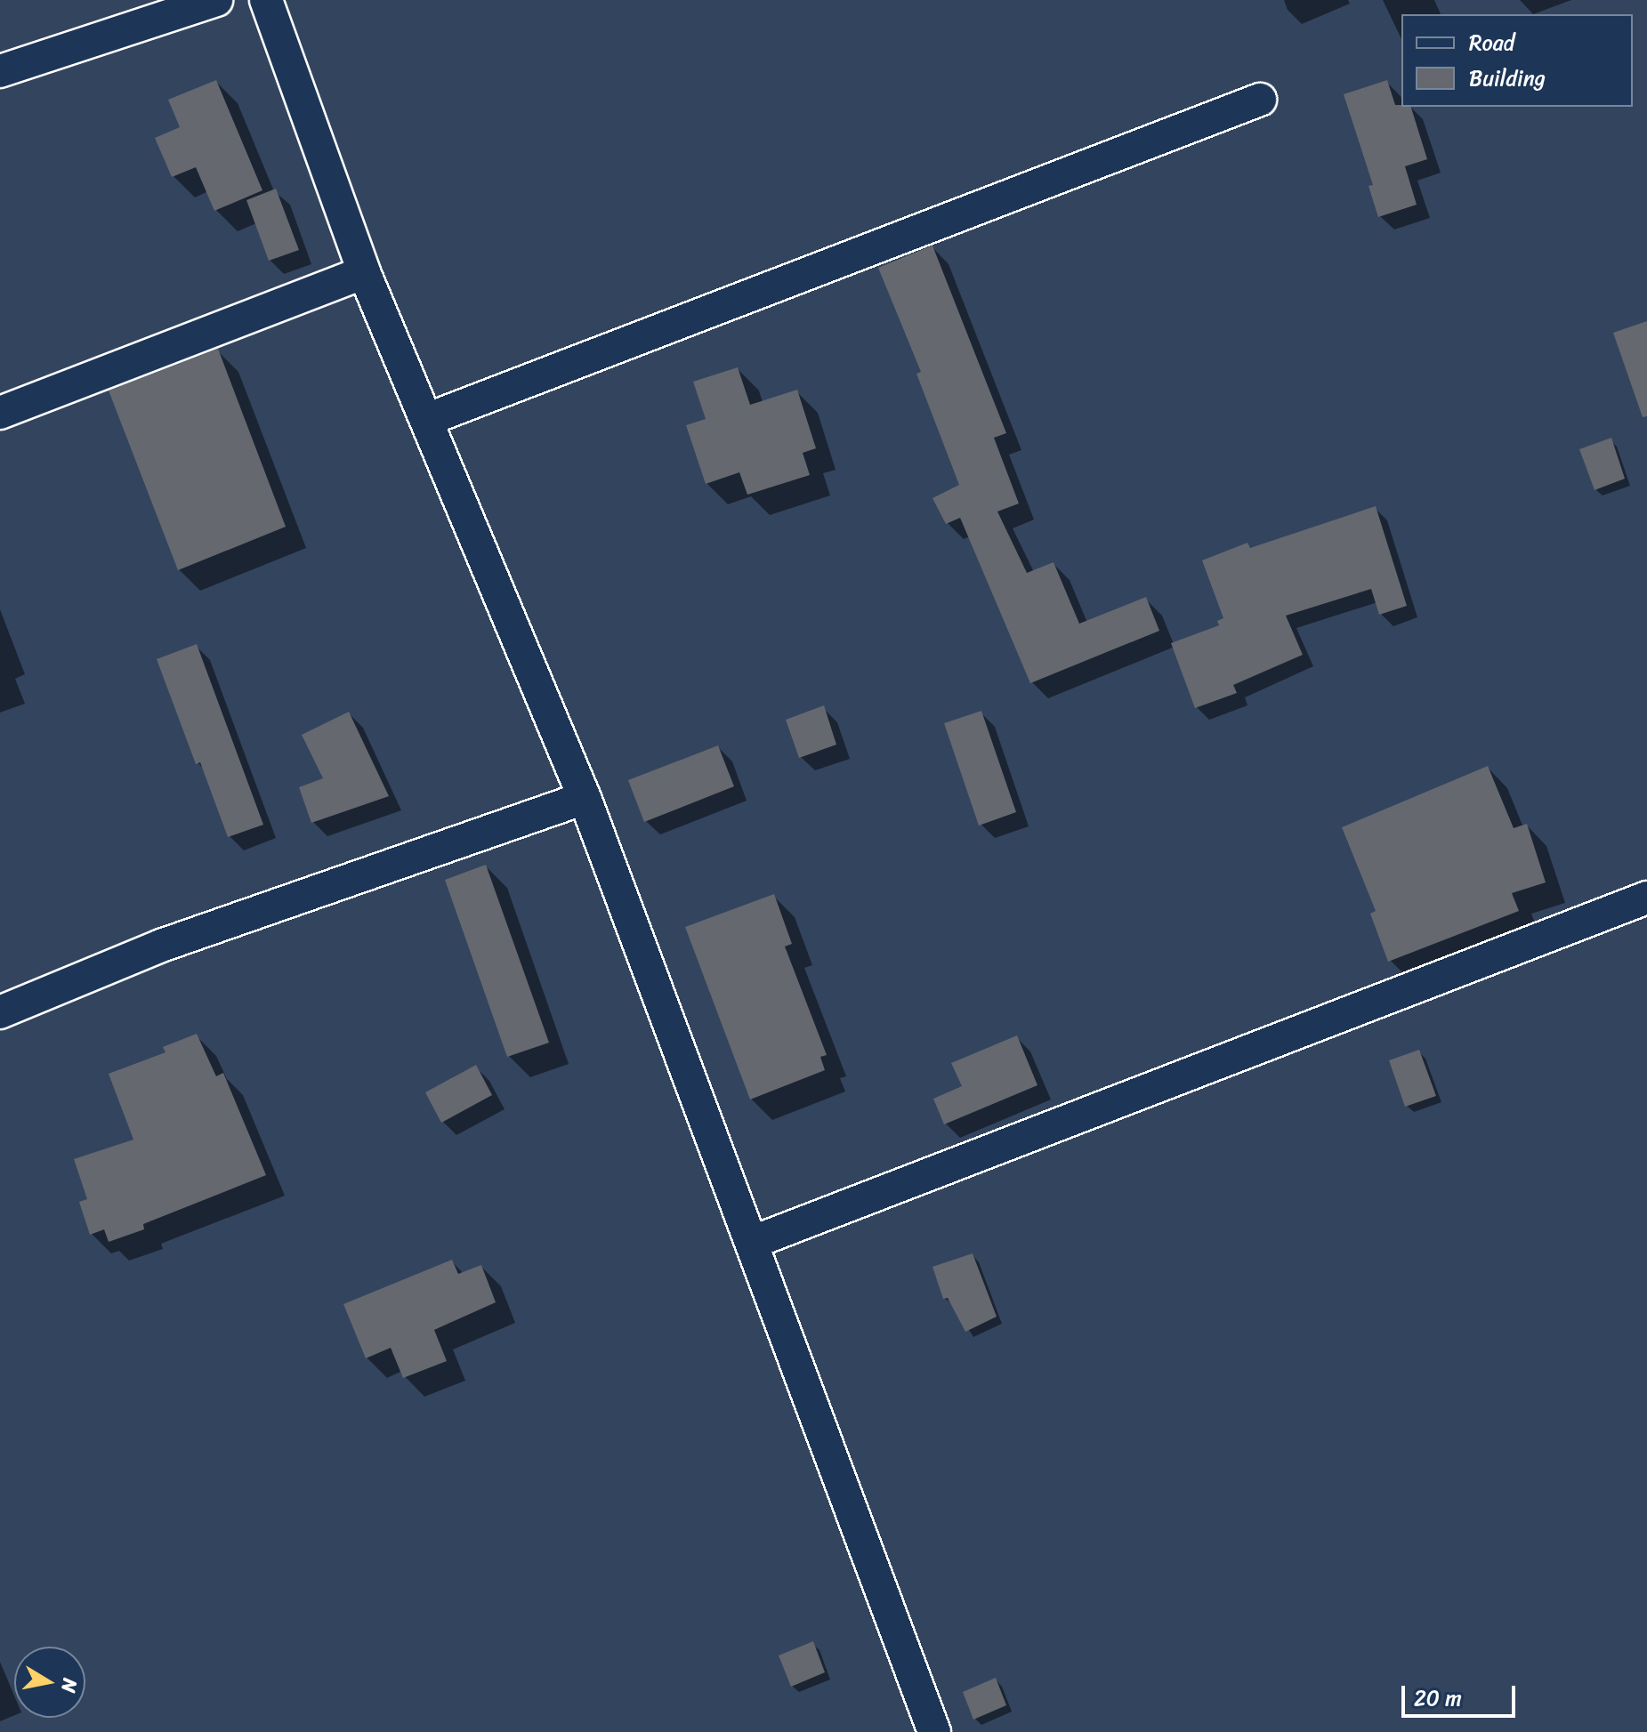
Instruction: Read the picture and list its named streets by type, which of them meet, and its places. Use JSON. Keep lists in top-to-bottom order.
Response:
{
  "legend": ["Road", "Building"],
  "scale_bar": "20 m",
  "north": "right"
}
